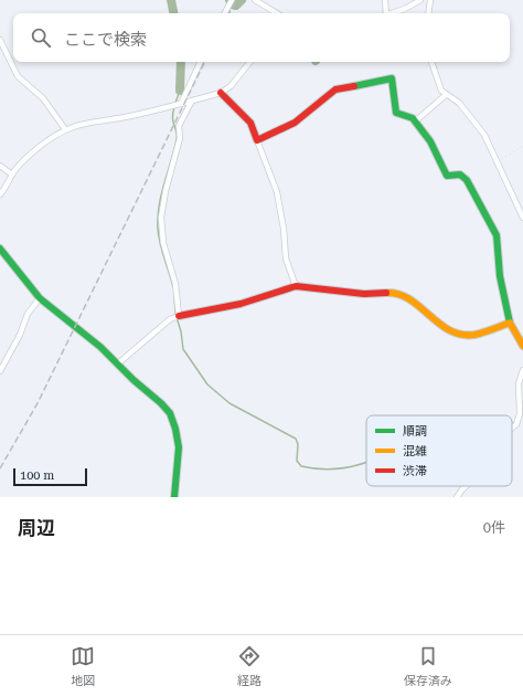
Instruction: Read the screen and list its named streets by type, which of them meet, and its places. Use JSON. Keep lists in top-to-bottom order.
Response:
{
  "legend": ["順調", "混雑", "渋滞"],
  "scale_bar": "100 m",
  "page": {
    "search": "ここで検索",
    "scale": "100 m",
    "heading": ["周辺", "0件"],
    "nav": ["地図", "経路", "保存済み"]
  }
}
